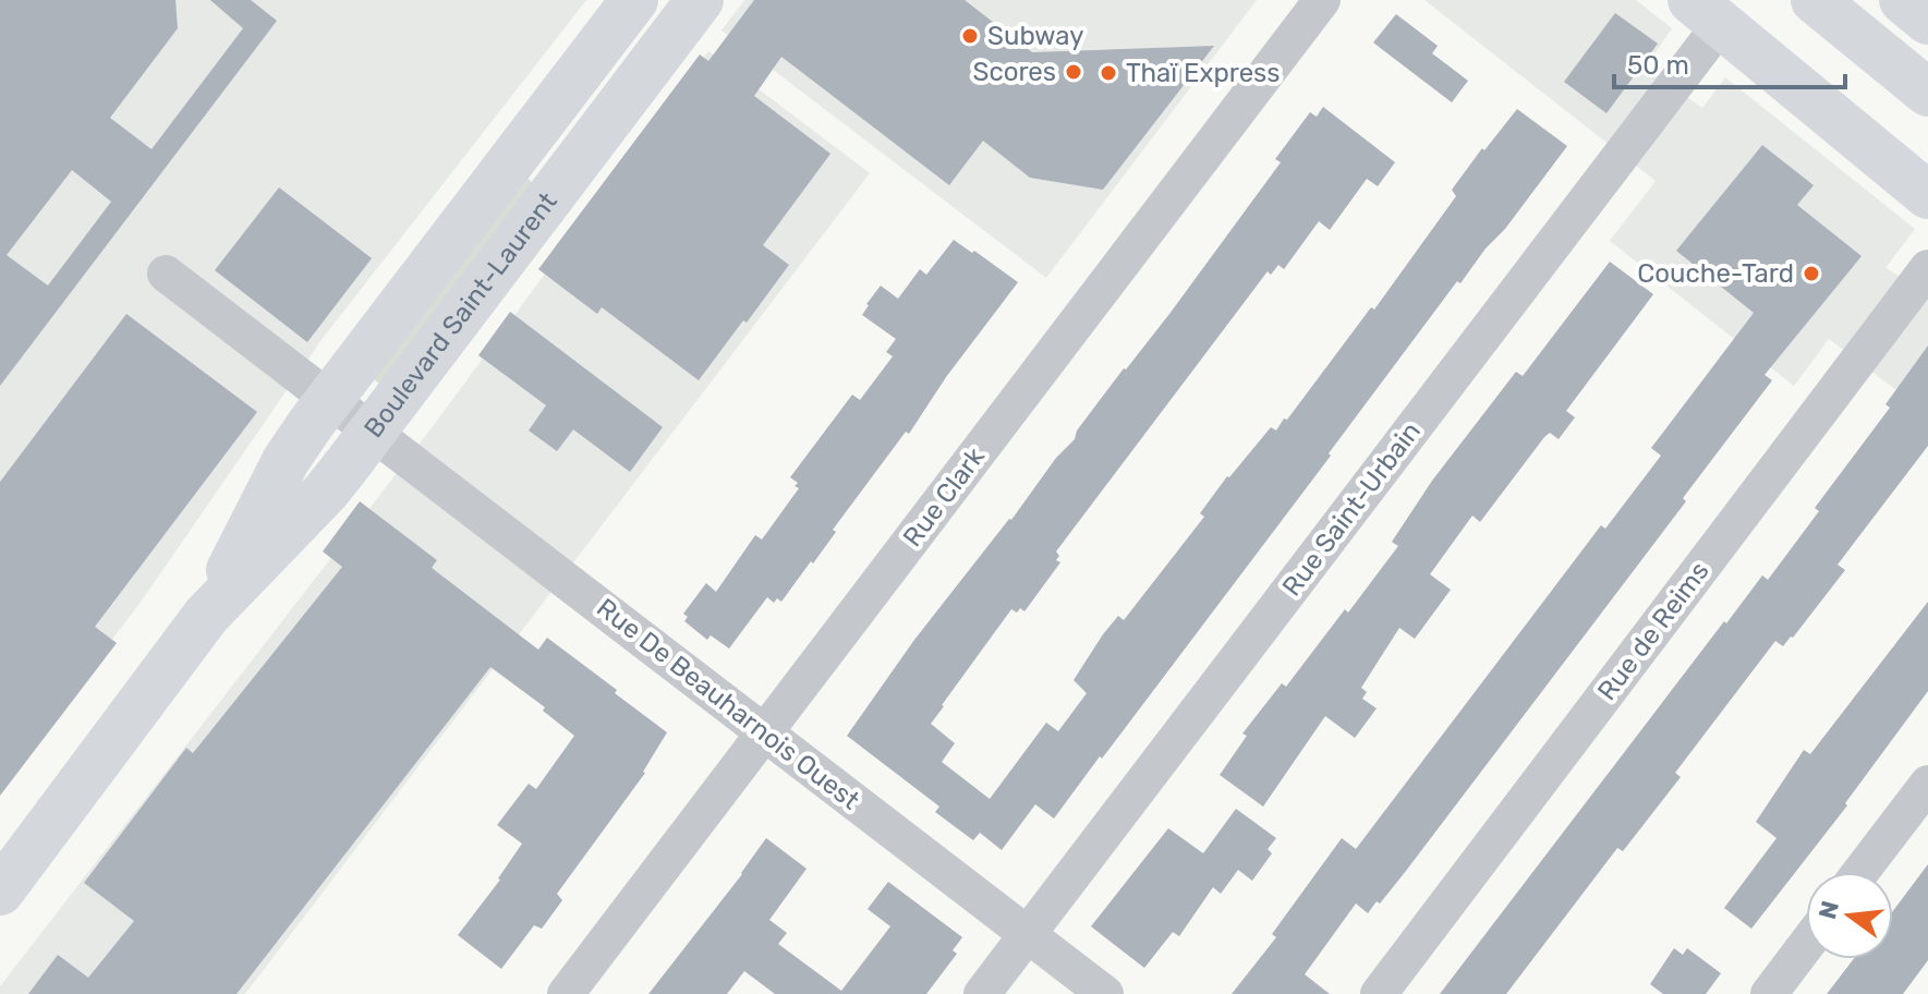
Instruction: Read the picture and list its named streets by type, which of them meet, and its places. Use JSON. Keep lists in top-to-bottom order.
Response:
{
  "streets": {
    "main road": ["Boulevard Saint-Laurent"],
    "street": [
      "Rue Clark",
      "Rue Saint-Urbain",
      "Rue de Reims",
      "Rue De Beauharnois Ouest"
    ]
  },
  "crossings": [
    ["Boulevard Saint-Laurent", "Rue De Beauharnois Ouest"],
    ["Rue Clark", "Rue De Beauharnois Ouest"],
    ["Rue Saint-Urbain", "Rue De Beauharnois Ouest"]
  ],
  "places": [
    "Subway",
    "Scores",
    "Thaï Express",
    "Couche-Tard"
  ],
  "scale_bar": "50 m",
  "north": "left"
}
